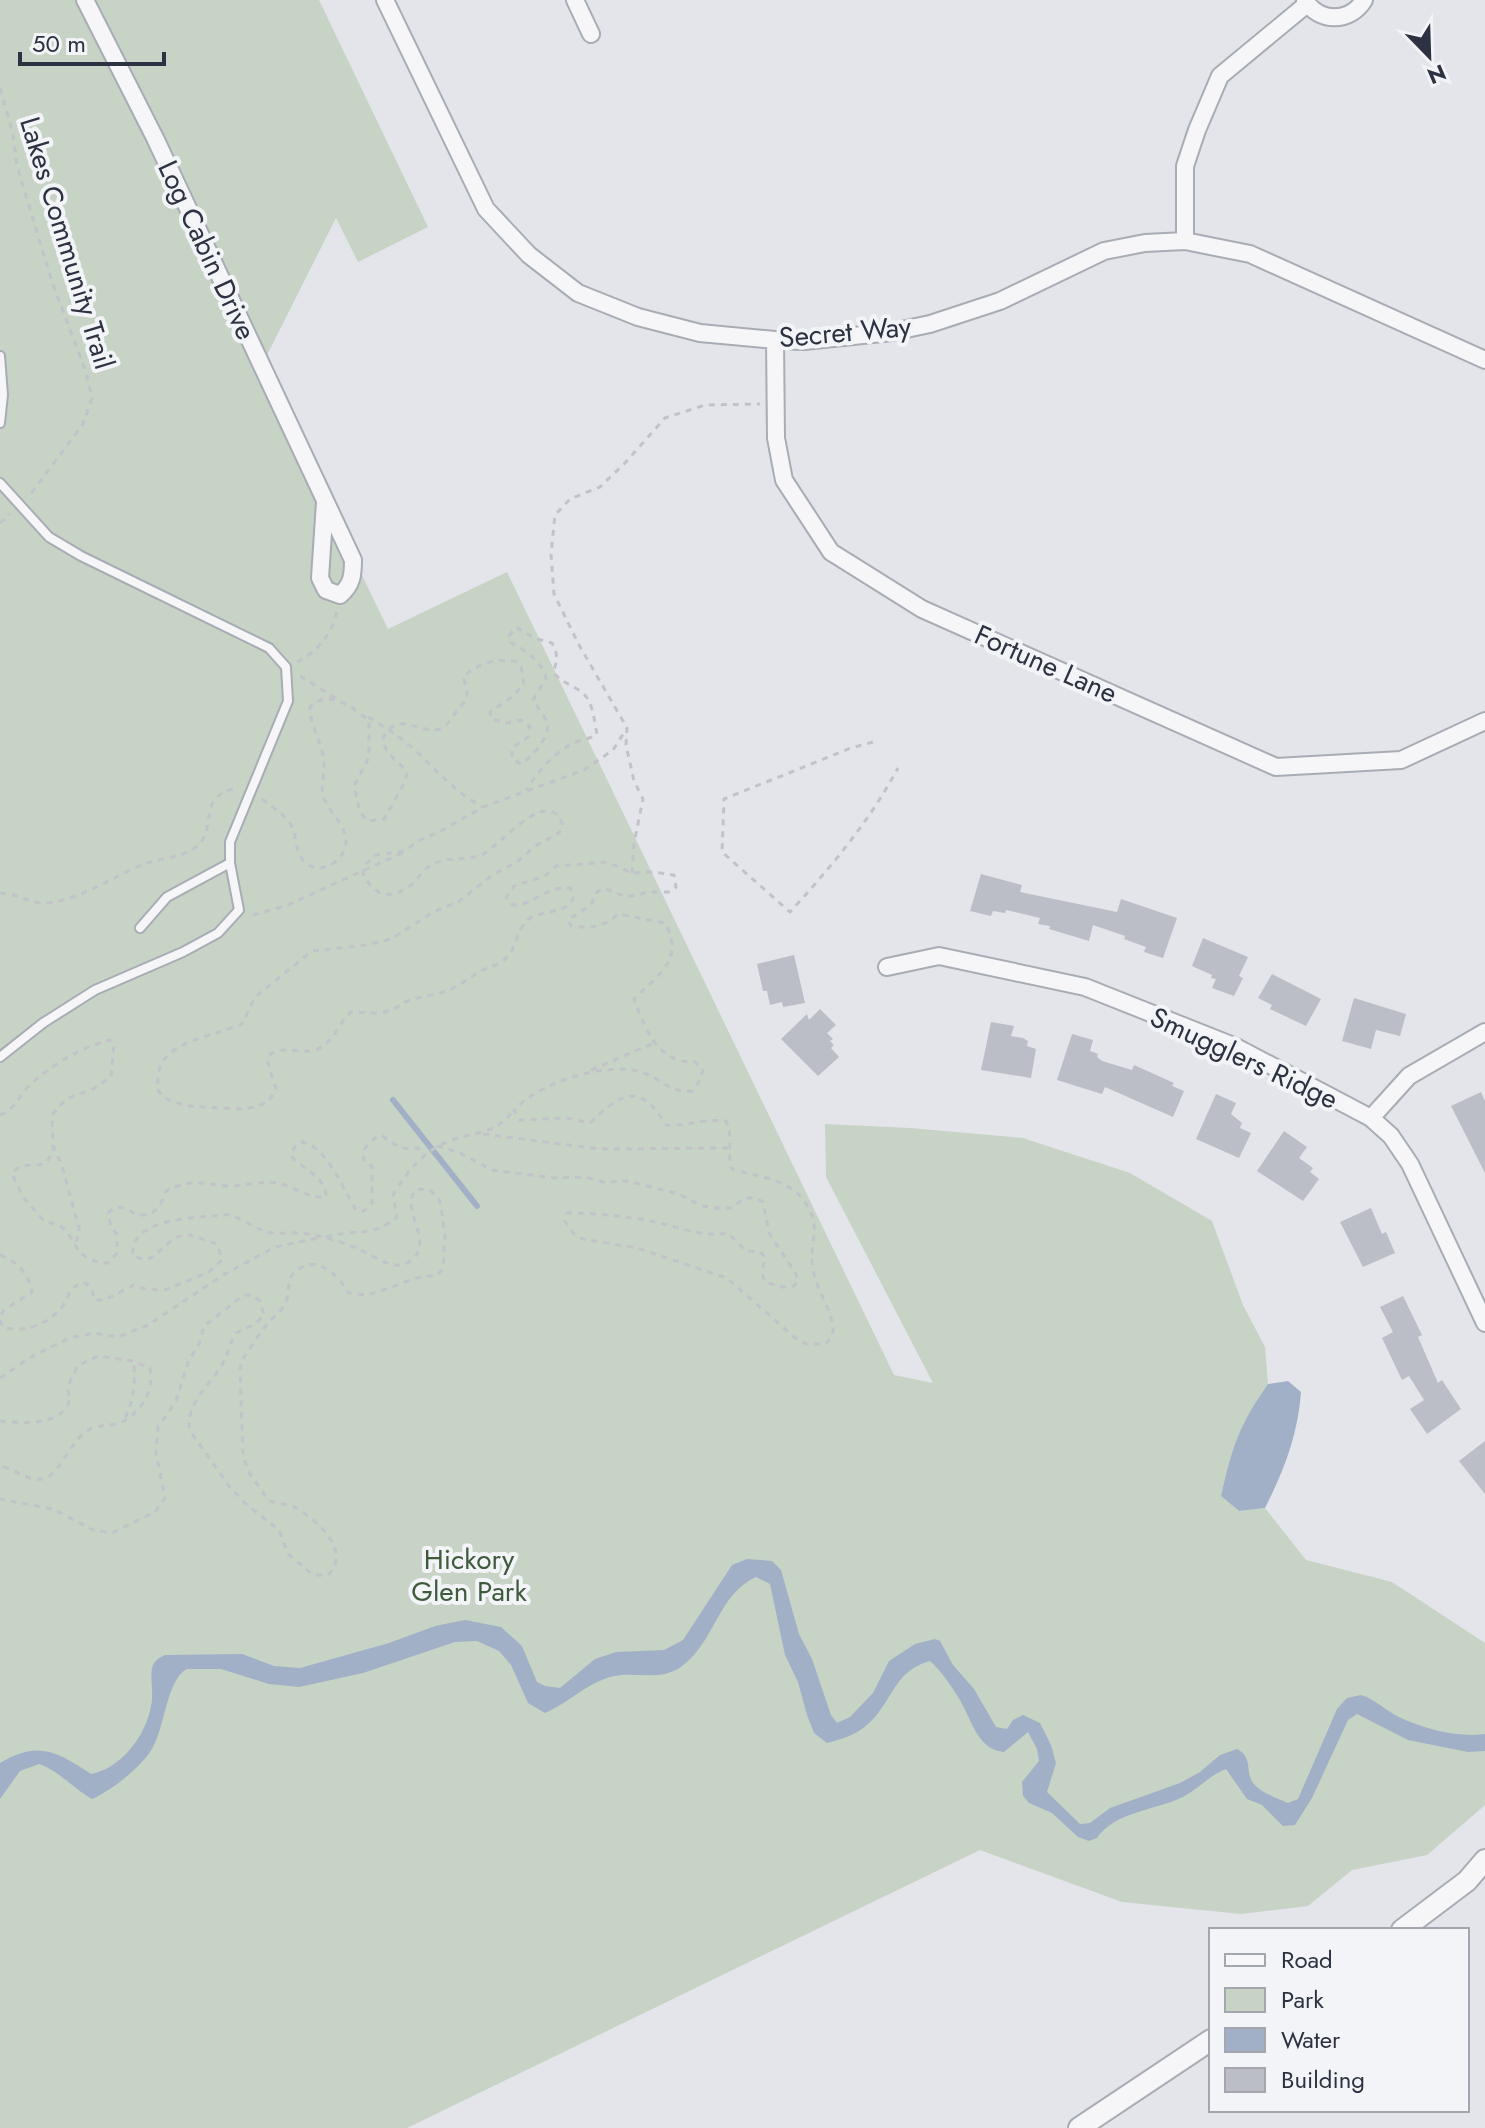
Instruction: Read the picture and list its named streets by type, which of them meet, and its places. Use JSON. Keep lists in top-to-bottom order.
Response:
{
  "streets": {
    "street": [
      "Log Cabin Drive",
      "Secret Way",
      "Fortune Lane",
      "Smugglers Ridge"
    ],
    "path": ["Lakes Community Trail"]
  },
  "crossings": [
    ["Secret Way", "Fortune Lane"]
  ],
  "parks": ["Hickory Glen Park"],
  "legend": [
    "Road",
    "Park",
    "Water",
    "Building"
  ],
  "scale_bar": "50 m",
  "north": "bottom right"
}
